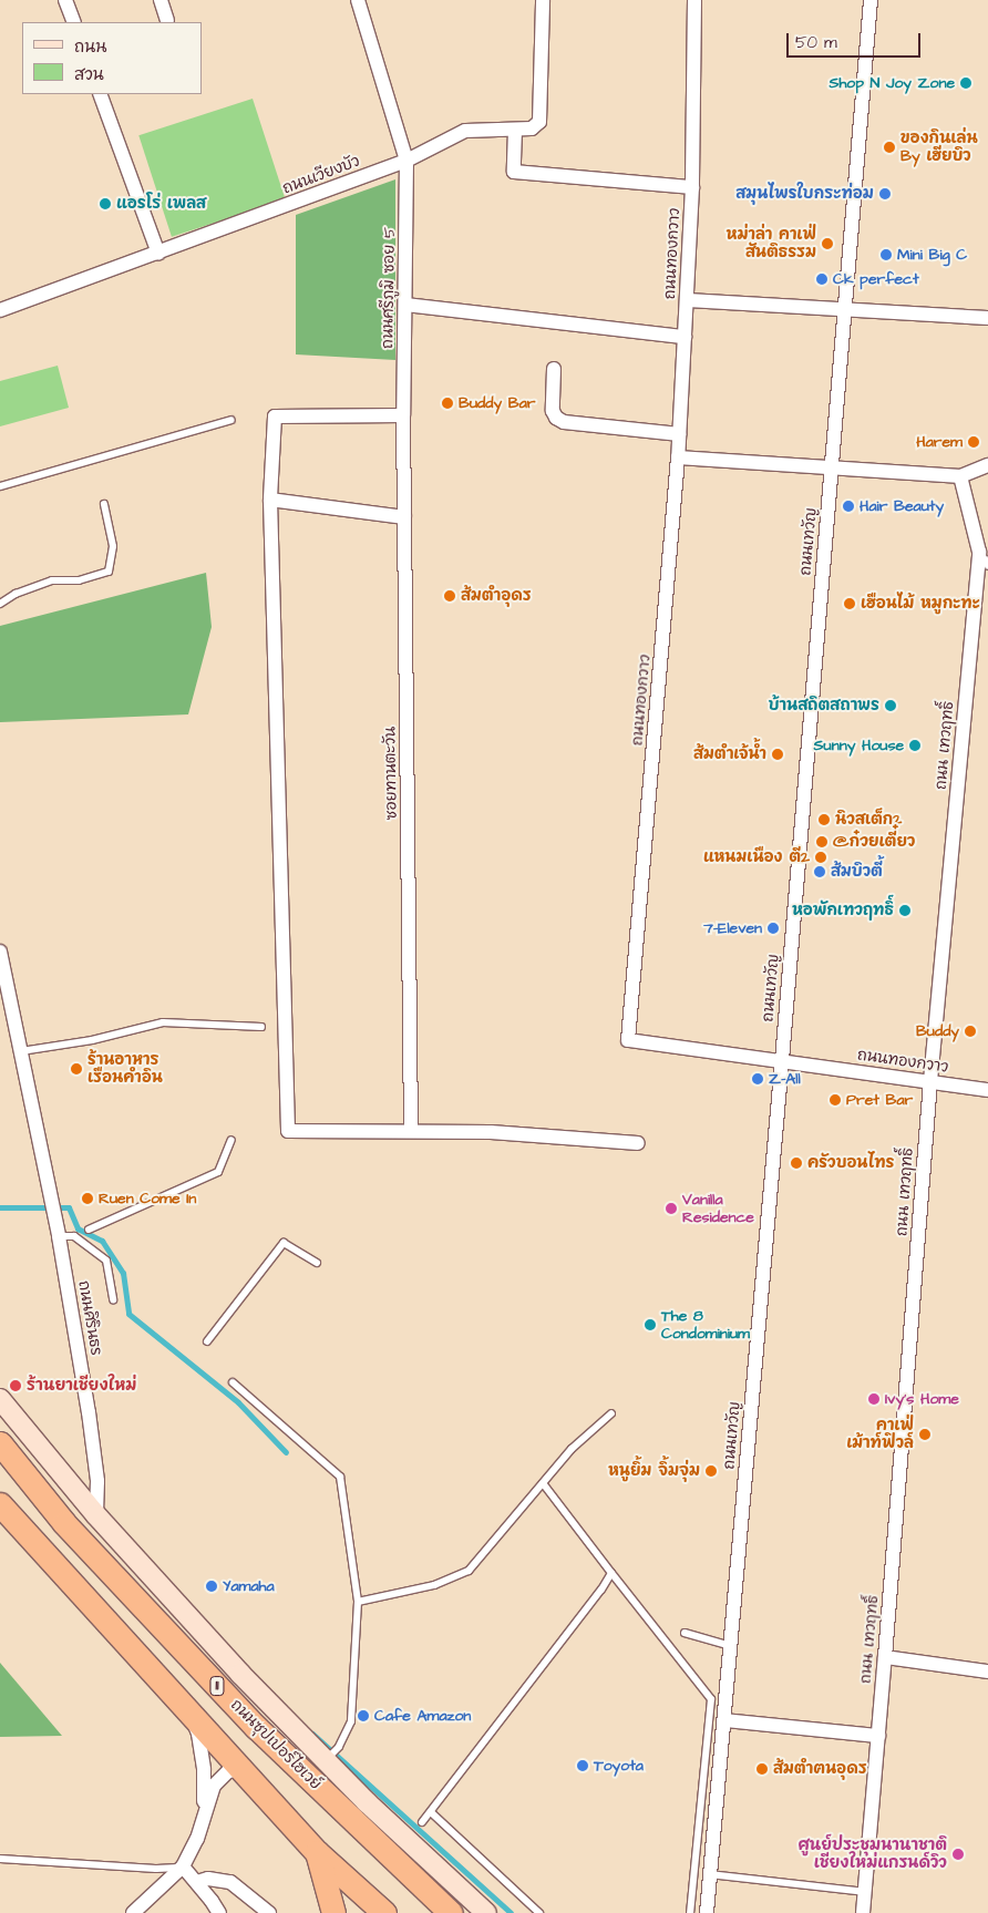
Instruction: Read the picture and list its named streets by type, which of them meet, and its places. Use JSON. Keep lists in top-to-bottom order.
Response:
{
  "streets": {
    "highway": ["11", "ถนนซุปเปอร์ไฮเวย์"],
    "street": [
      "ถนนเวียงบัว",
      "ถนนทองกวาว",
      "ถนนศรีภูมิ ซอย 5",
      "ถนนเทวัญ",
      "ถนน เทวฤทธิ์",
      "ซอยทานตะวัน",
      "ถนนศิรินธร"
    ]
  },
  "crossings": [
    ["ถนนเวียงบัว", "ถนนศรีภูมิ ซอย 5"],
    ["ถนนทองกวาว", "ถนนเทวัญ"],
    ["ถนนทองกวาว", "ถนน เทวฤทธิ์"],
    ["ถนนศรีภูมิ ซอย 5", "ซอยทานตะวัน"]
  ],
  "places": [
    "Shop N Joy Zone",
    "ของกินเล่น By เฮียบิว",
    "สมุนไพรใบกระท่อม",
    "แอรโร่ เพลส",
    "หม่าล่า คาเฟ่ สันติธรรม",
    "Mini Big C",
    "Ck perfect",
    "Buddy Bar",
    "Harem",
    "Hair Beauty",
    "ส้มตำอุดร",
    "เฮือนไม้ หมูกะทะ",
    "บ้านสถิตสถาพร",
    "Sunny House",
    "ส้มตำเจ้น้ำ",
    "นิวสเต็ก2",
    "@ก๋วยเตี๋ยว",
    "แหนมเนือง ตี2",
    "ส้มบิวตี้",
    "หอพักเทวฤทธิ์",
    "7-Eleven",
    "Buddy",
    "ร้านอาหาร เรือนคำอิน",
    "Z-All",
    "Pret Bar",
    "ครัวบอนไทร",
    "Ruen Come In",
    "Vanilla Residence",
    "The 8 Condominium",
    "ร้านยาเชียงใหม่",
    "Ivy's Home",
    "คาเฟ่ เม้าท์ฟิวล์",
    "หนูยิ้ม จิ้มจุ่ม",
    "Yamaha",
    "Cafe Amazon",
    "Toyota",
    "ส้มตำฅนอุดร",
    "ศูนย์ประชุมนานาชาติ เชียงใหม่แกรนด์วิว"
  ],
  "legend": ["ถนน", "สวน"],
  "scale_bar": "50 m"
}
